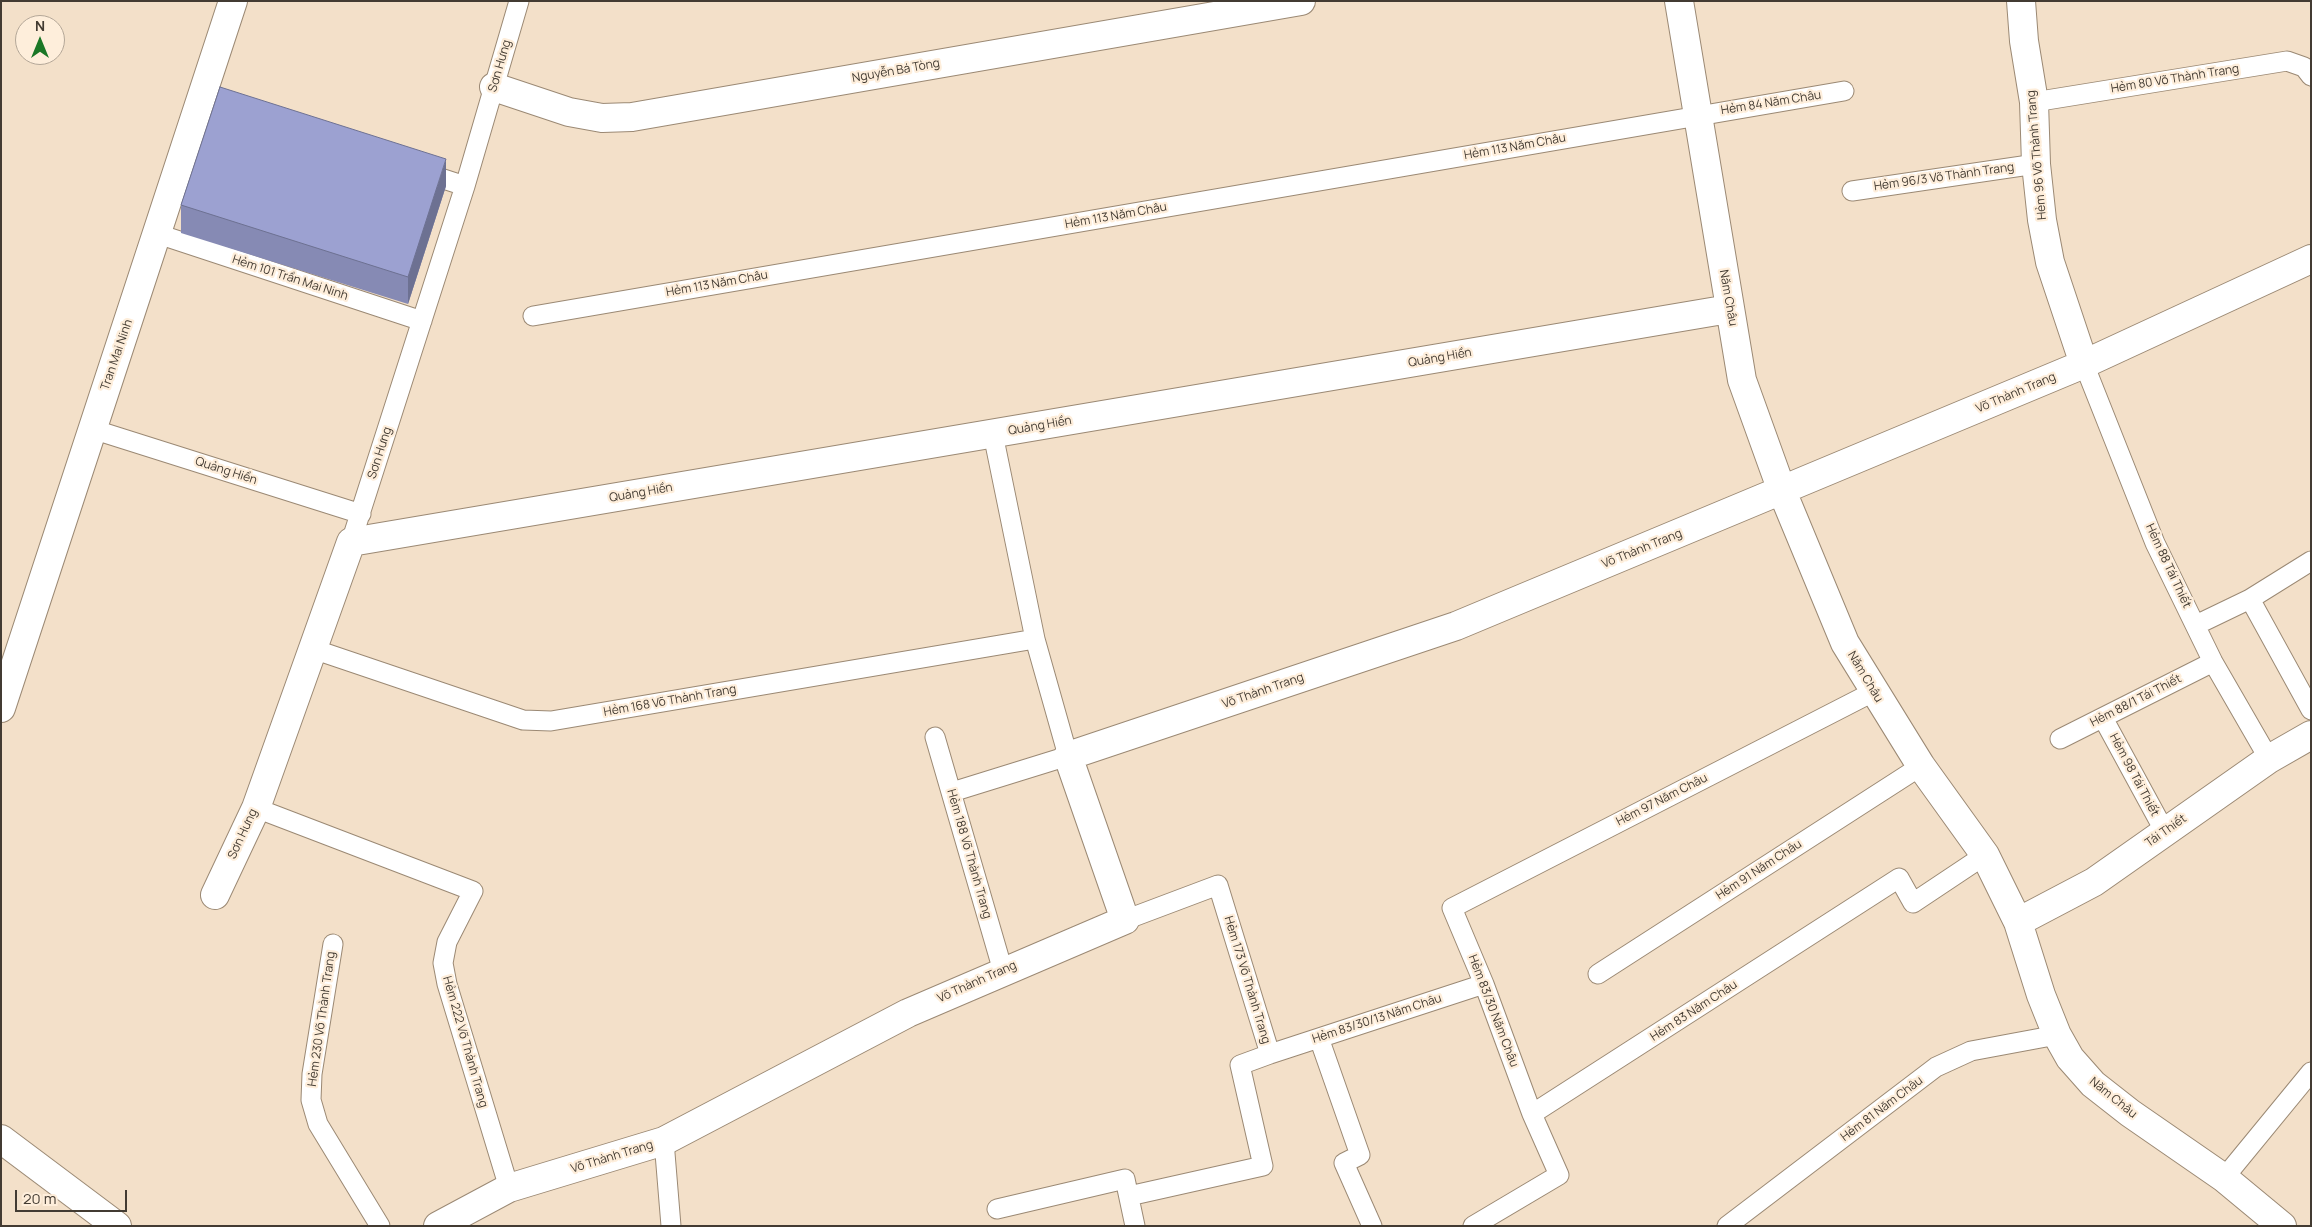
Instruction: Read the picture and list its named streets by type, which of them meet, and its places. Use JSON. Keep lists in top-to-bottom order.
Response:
{
  "streets": {
    "street": [
      "Sơn Hưng",
      "Nguyễn Bá Tòng",
      "Hẻm 96 Võ Thành Trang",
      "Năm Châu",
      "Tran Mai Ninh",
      "Quảng Hiền",
      "Võ Thành Trang",
      "Tái Thiết"
    ],
    "lane": [
      "Hẻm 80 Võ Thành Trang",
      "Hẻm 84 Năm Châu",
      "Hẻm 113 Năm Châu",
      "Hẻm 96/3 Võ Thành Trang",
      "Hẻm 101 Trần Mai Ninh",
      "Hẻm 88 Tái Thiết",
      "Hẻm 168 Võ Thành Trang",
      "Hẻm 88/1 Tái Thiết",
      "Hẻm 98 Tái Thiết",
      "Hẻm 97 Năm Châu",
      "Hẻm 188 Võ Thành Trang",
      "Hẻm 91 Năm Châu",
      "Hẻm 173 Võ Thành Trang",
      "Hẻm 83/30 Năm Châu",
      "Hẻm 83 Năm Châu",
      "Hẻm 230 Võ Thành Trang",
      "Hẻm 83/30/13 Năm Châu",
      "Hẻm 222 Võ Thành Trang",
      "Hẻm 81 Năm Châu"
    ]
  },
  "crossings": [
    ["Sơn Hưng", "Nguyễn Bá Tòng"],
    ["Sơn Hưng", "Hẻm 101 Trần Mai Ninh"],
    ["Sơn Hưng", "Quảng Hiền"],
    ["Sơn Hưng", "Hẻm 168 Võ Thành Trang"],
    ["Sơn Hưng", "Hẻm 222 Võ Thành Trang"],
    ["Hẻm 80 Võ Thành Trang", "Hẻm 96 Võ Thành Trang"],
    ["Hẻm 84 Năm Châu", "Hẻm 113 Năm Châu"],
    ["Hẻm 84 Năm Châu", "Năm Châu"],
    ["Hẻm 113 Năm Châu", "Năm Châu"],
    ["Hẻm 96 Võ Thành Trang", "Hẻm 96/3 Võ Thành Trang"],
    ["Hẻm 96 Võ Thành Trang", "Võ Thành Trang"],
    ["Hẻm 96 Võ Thành Trang", "Hẻm 88 Tái Thiết"],
    ["Hẻm 101 Trần Mai Ninh", "Tran Mai Ninh"],
    ["Năm Châu", "Quảng Hiền"],
    ["Năm Châu", "Võ Thành Trang"],
    ["Năm Châu", "Hẻm 97 Năm Châu"],
    ["Năm Châu", "Tái Thiết"],
    ["Năm Châu", "Hẻm 91 Năm Châu"],
    ["Năm Châu", "Hẻm 83 Năm Châu"],
    ["Năm Châu", "Hẻm 81 Năm Châu"],
    ["Tran Mai Ninh", "Quảng Hiền"],
    ["Võ Thành Trang", "Hẻm 88 Tái Thiết"],
    ["Võ Thành Trang", "Hẻm 188 Võ Thành Trang"],
    ["Võ Thành Trang", "Hẻm 173 Võ Thành Trang"],
    ["Võ Thành Trang", "Hẻm 222 Võ Thành Trang"],
    ["Hẻm 88 Tái Thiết", "Hẻm 88/1 Tái Thiết"],
    ["Hẻm 88 Tái Thiết", "Tái Thiết"],
    ["Hẻm 88/1 Tái Thiết", "Hẻm 98 Tái Thiết"],
    ["Hẻm 98 Tái Thiết", "Tái Thiết"],
    ["Hẻm 97 Năm Châu", "Hẻm 83/30 Năm Châu"],
    ["Hẻm 173 Võ Thành Trang", "Hẻm 83/30/13 Năm Châu"],
    ["Hẻm 83/30 Năm Châu", "Hẻm 83 Năm Châu"],
    ["Hẻm 83/30 Năm Châu", "Hẻm 83/30/13 Năm Châu"]
  ],
  "scale_bar": "20 m",
  "north": "top"
}
